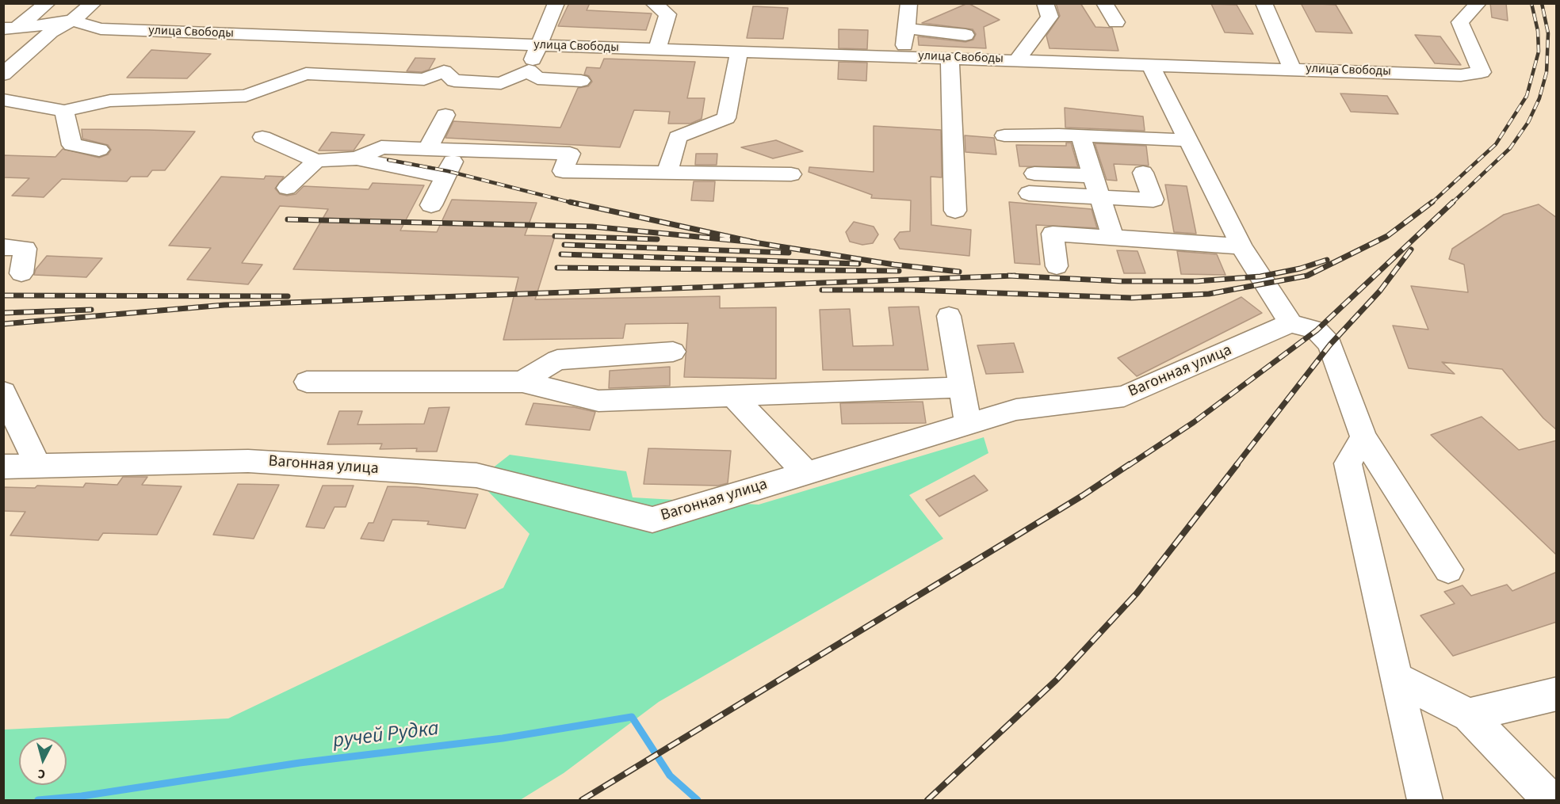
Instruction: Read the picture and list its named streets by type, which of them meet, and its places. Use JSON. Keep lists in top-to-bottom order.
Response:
{
  "streets": {
    "street": ["улица Свободы", "Вагонная улица"]
  },
  "water": ["ручей Рудка"],
  "north": "bottom"
}
